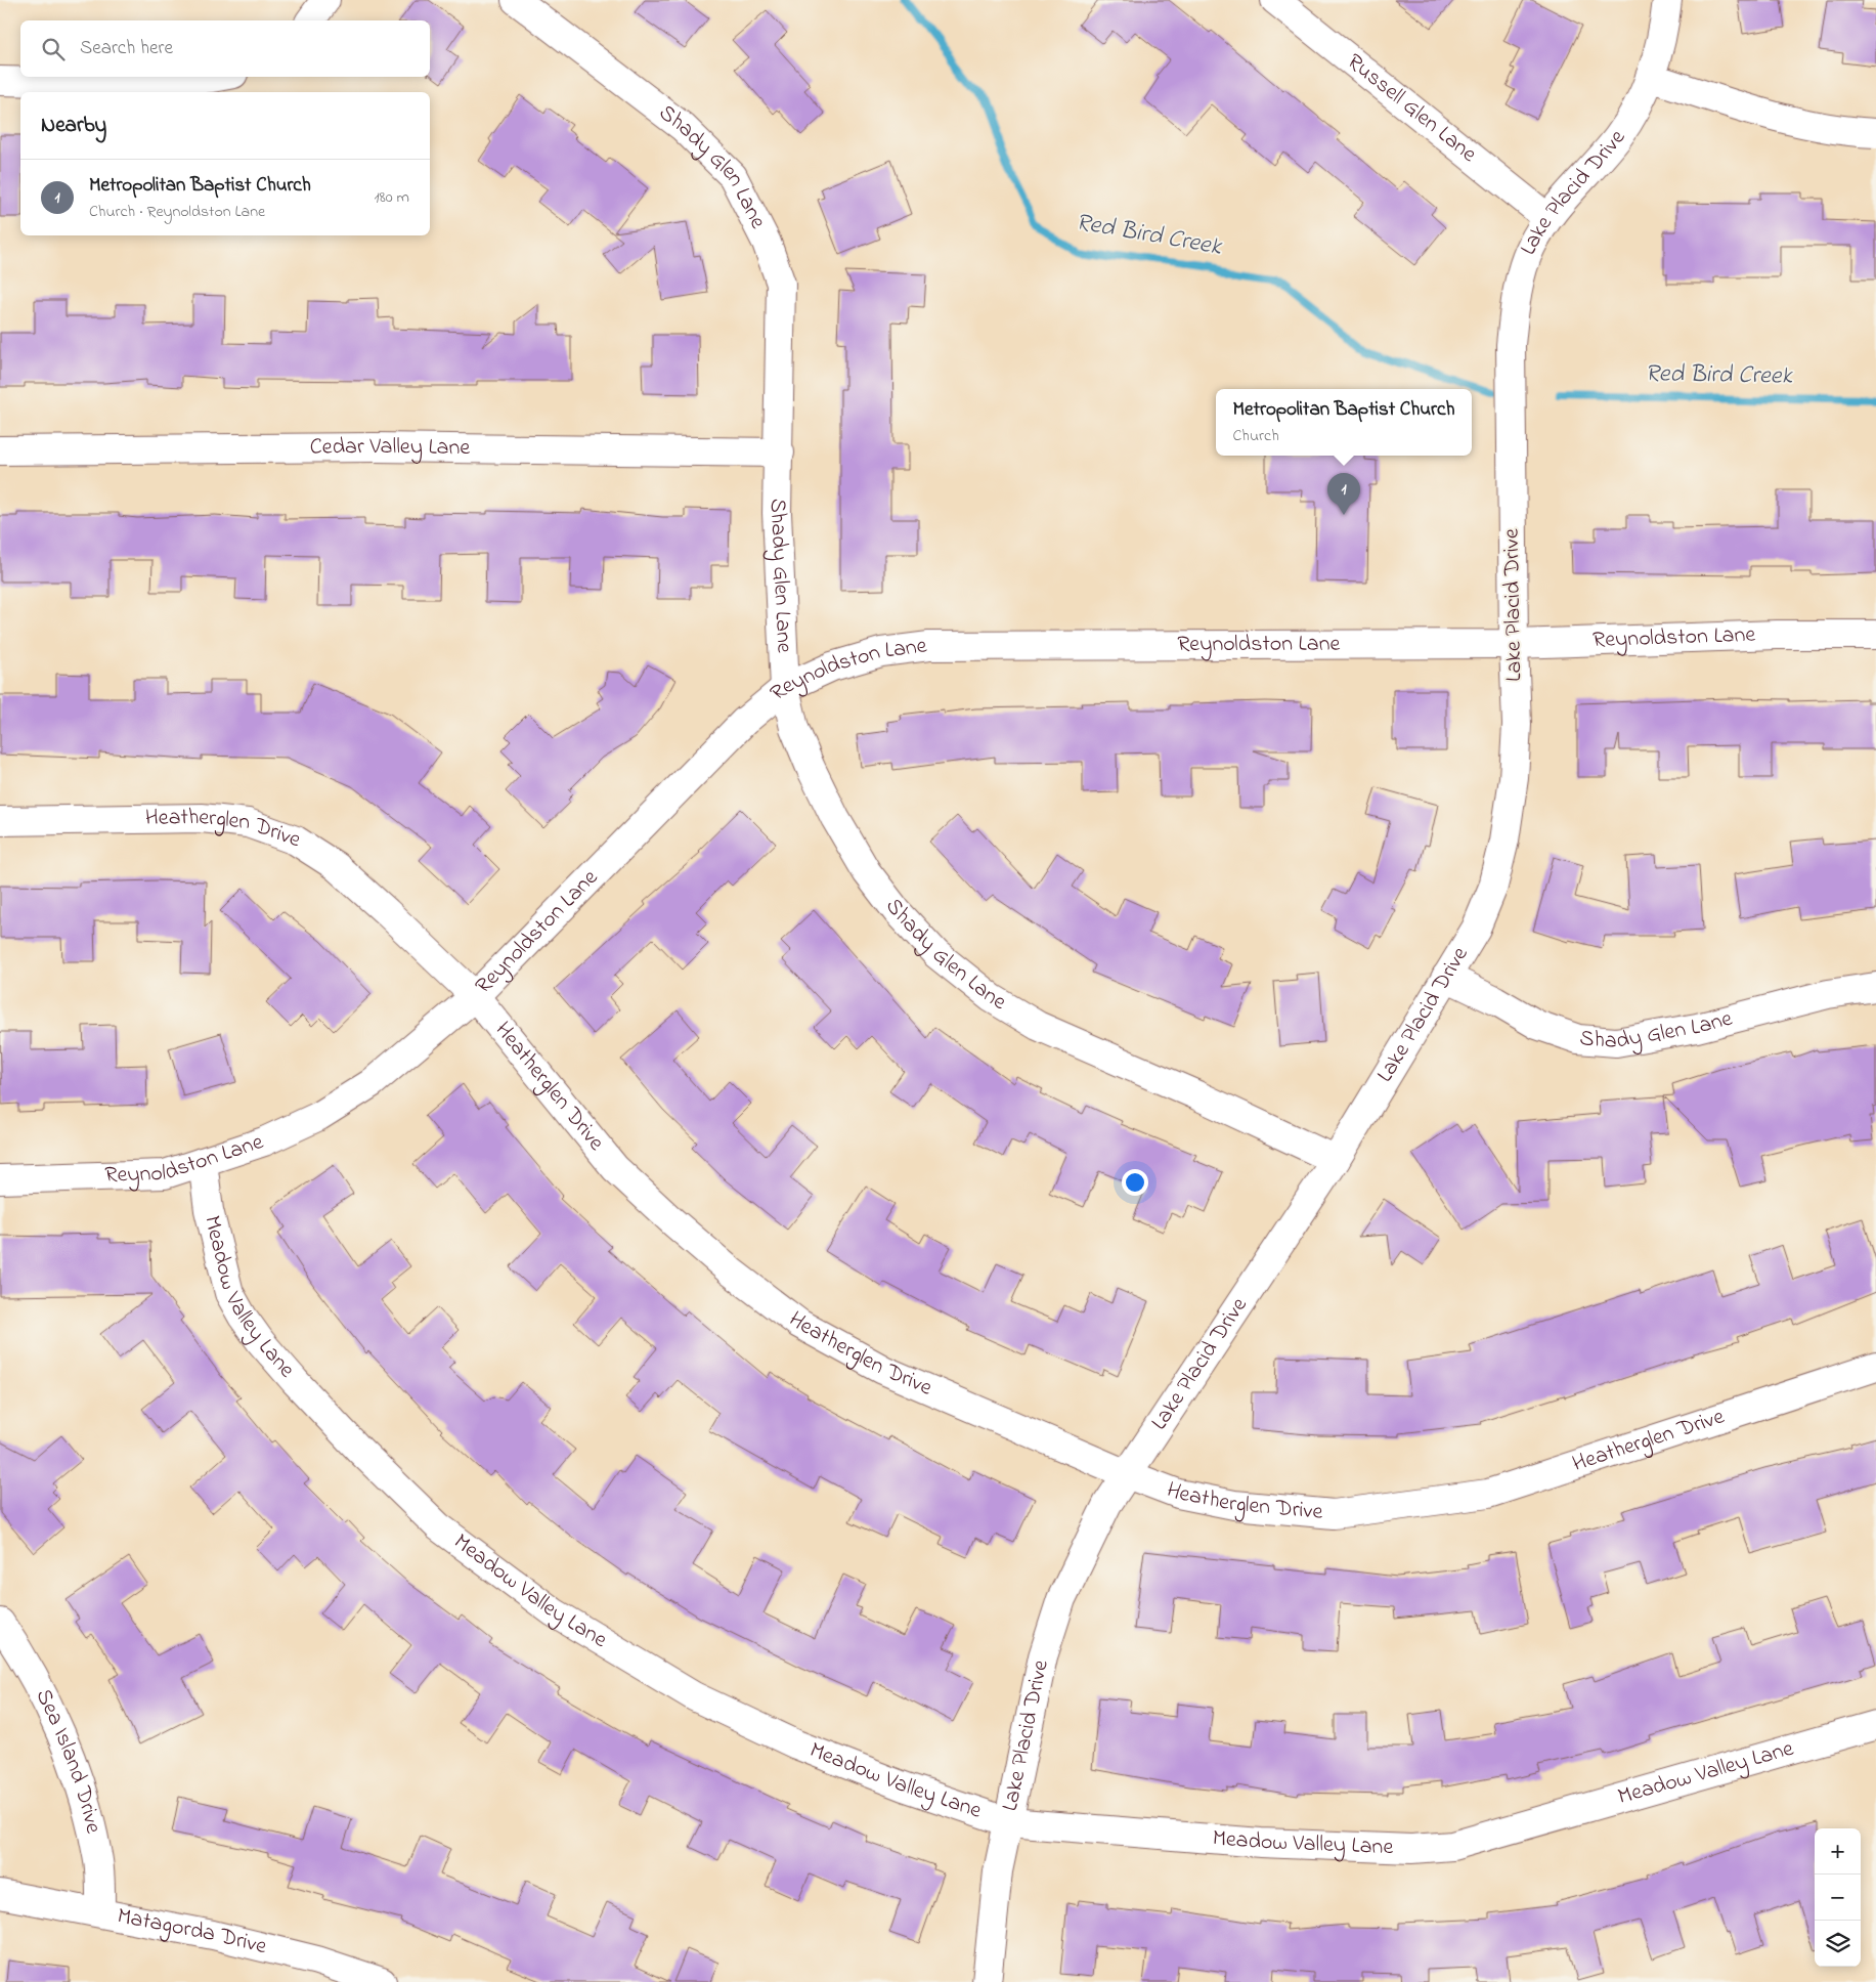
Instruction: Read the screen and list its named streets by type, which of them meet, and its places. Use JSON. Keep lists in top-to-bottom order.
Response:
{
  "streets": {
    "street": [
      "Russell Glen Lane",
      "Shady Glen Lane",
      "Lake Placid Drive",
      "Cedar Valley Lane",
      "Reynoldston Lane",
      "Heatherglen Drive",
      "Meadow Valley Lane",
      "Sea Island Drive",
      "Matagorda Drive"
    ]
  },
  "crossings": [
    ["Russell Glen Lane", "Lake Placid Drive"],
    ["Shady Glen Lane", "Lake Placid Drive"],
    ["Shady Glen Lane", "Cedar Valley Lane"],
    ["Shady Glen Lane", "Reynoldston Lane"],
    ["Lake Placid Drive", "Reynoldston Lane"],
    ["Lake Placid Drive", "Heatherglen Drive"],
    ["Lake Placid Drive", "Meadow Valley Lane"],
    ["Reynoldston Lane", "Heatherglen Drive"],
    ["Reynoldston Lane", "Meadow Valley Lane"],
    ["Sea Island Drive", "Matagorda Drive"]
  ],
  "water": ["Red Bird Creek"],
  "page": {
    "search": "Search here",
    "heading": "Nearby",
    "list": [
      {
        "mark": "1",
        "name": "Metropolitan Baptist Church",
        "note": "Church · Reynoldston Lane",
        "value": "180 m"
      }
    ],
    "popup": ["Metropolitan Baptist Church", "Church"],
    "pins": "1",
    "map_buttons": ["+", "−"]
  }
}
